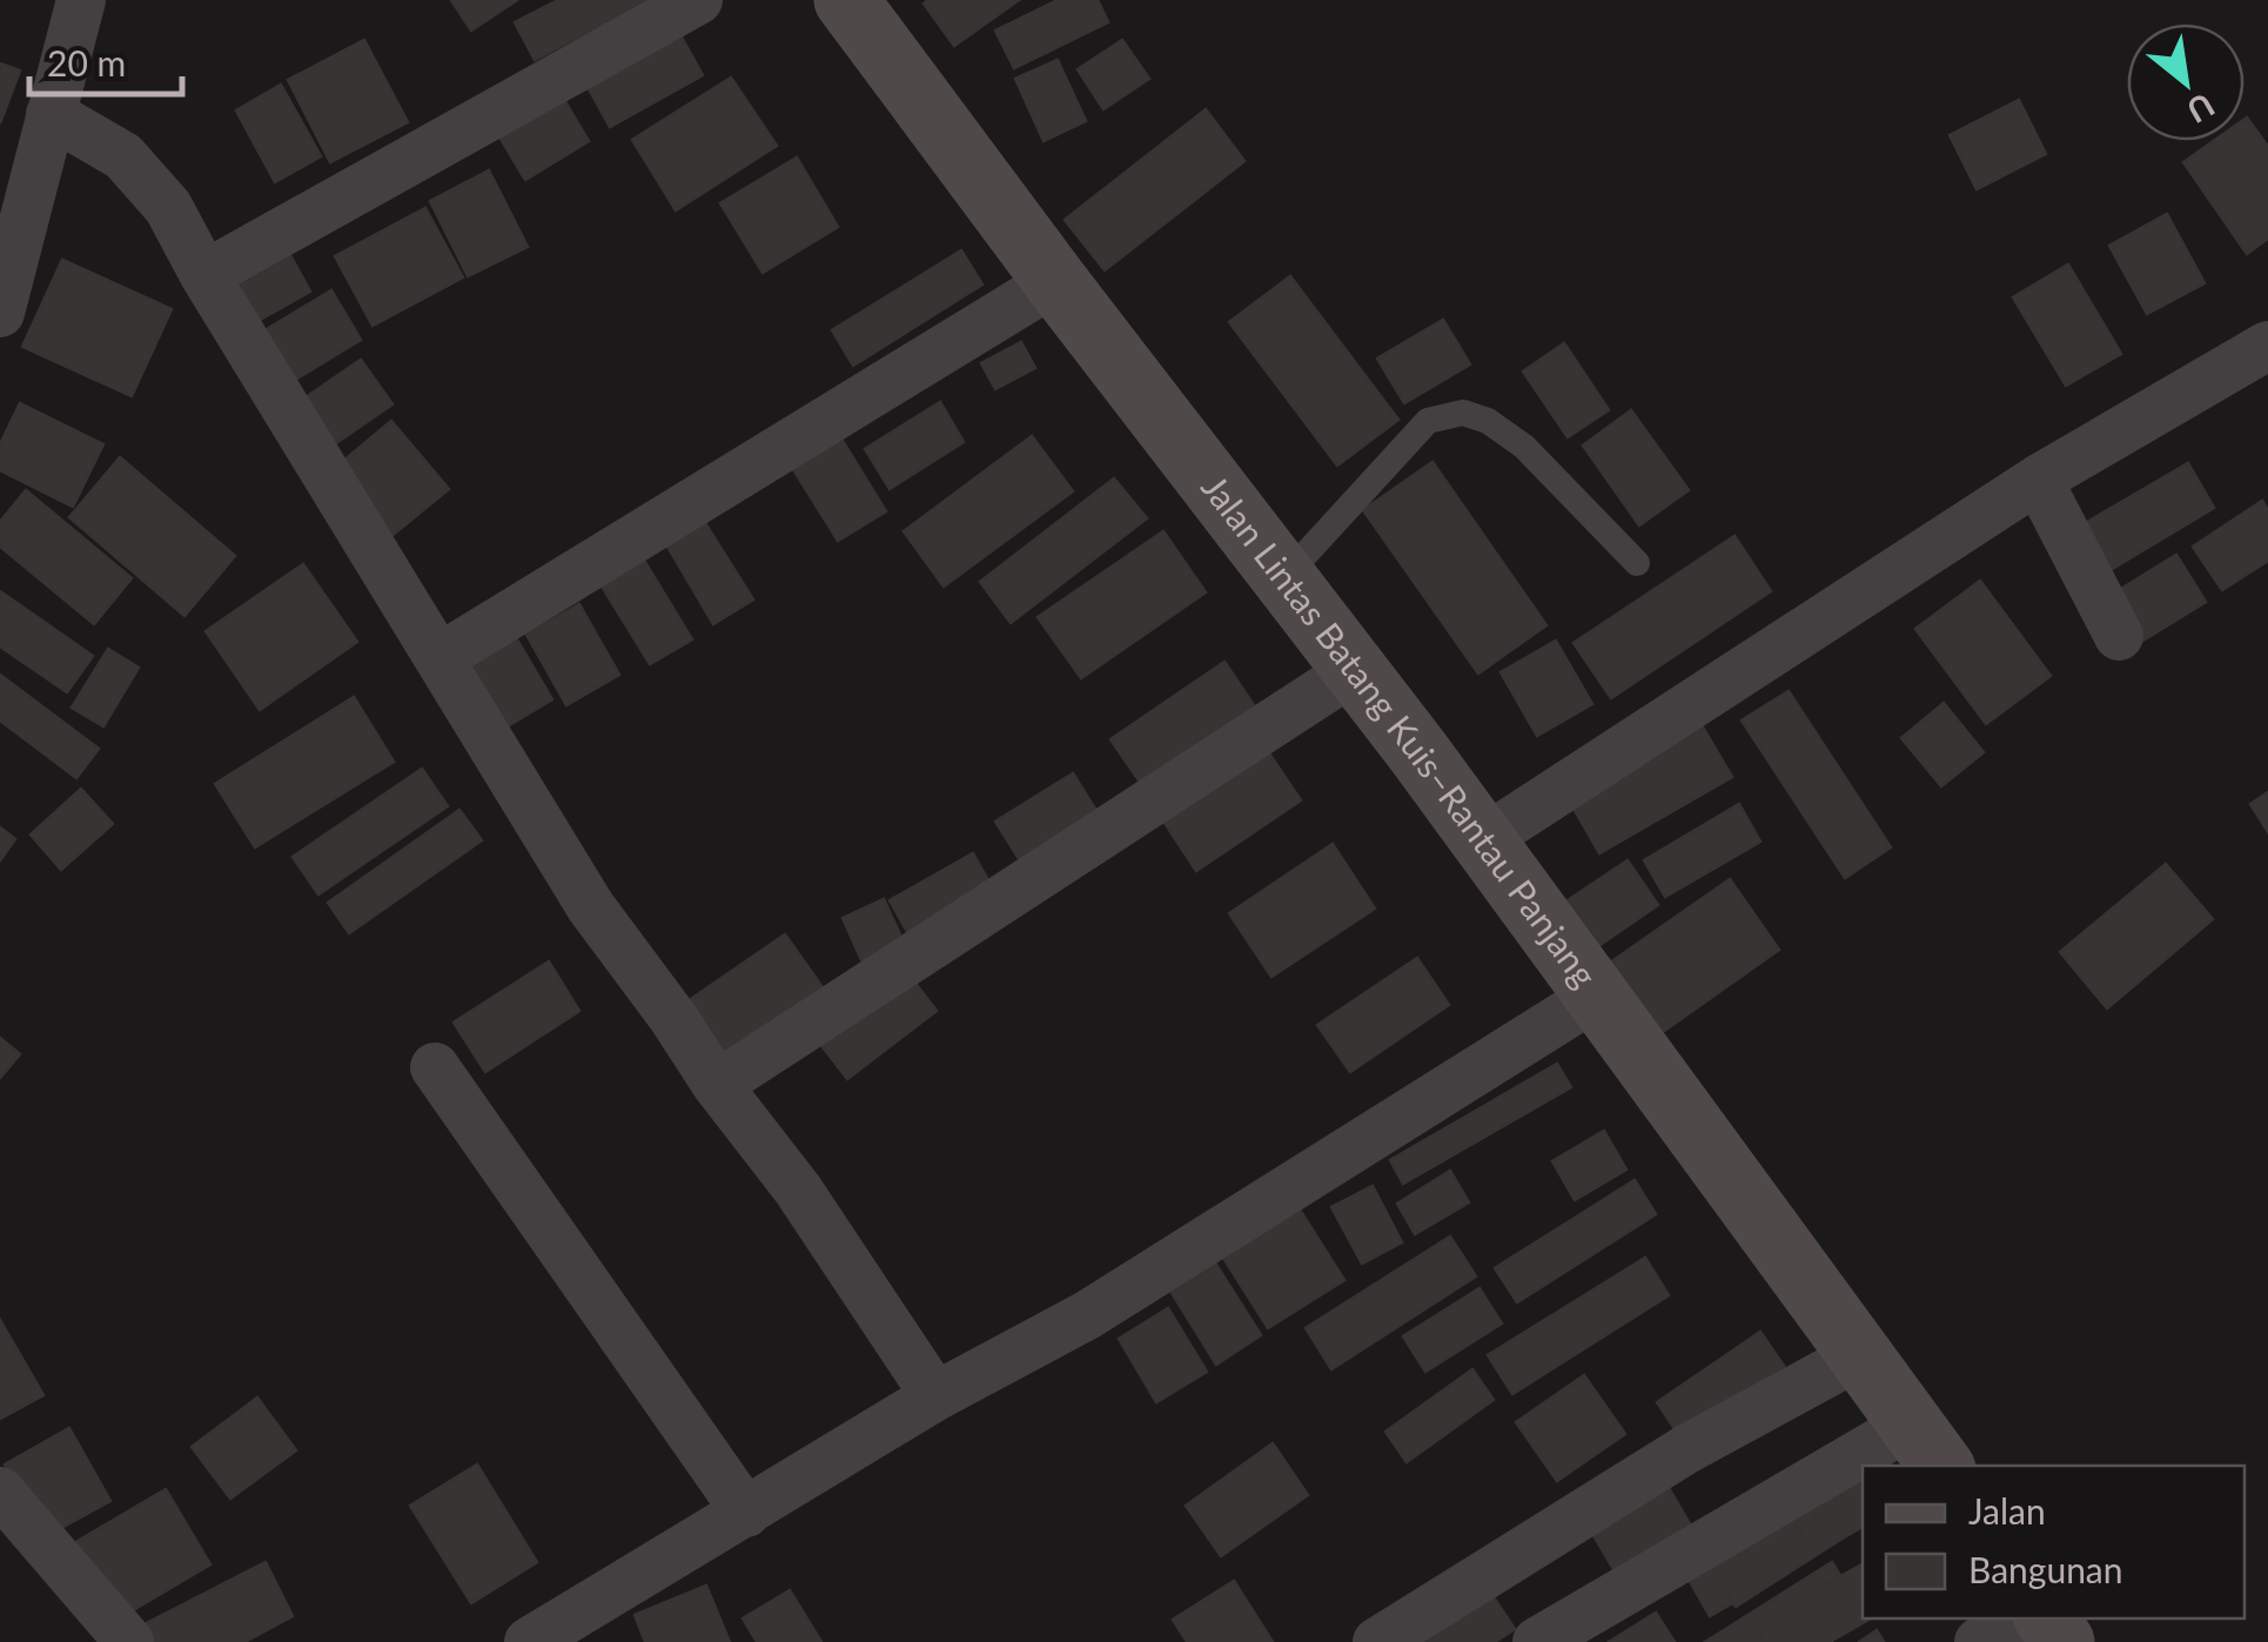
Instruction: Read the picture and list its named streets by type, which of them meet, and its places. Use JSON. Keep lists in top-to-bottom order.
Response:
{
  "streets": {
    "main road": ["Jalan Lintas Batang Kuis–Rantau Panjang"]
  },
  "legend": ["Jalan", "Bangunan"],
  "scale_bar": "20 m",
  "north": "bottom right"
}
